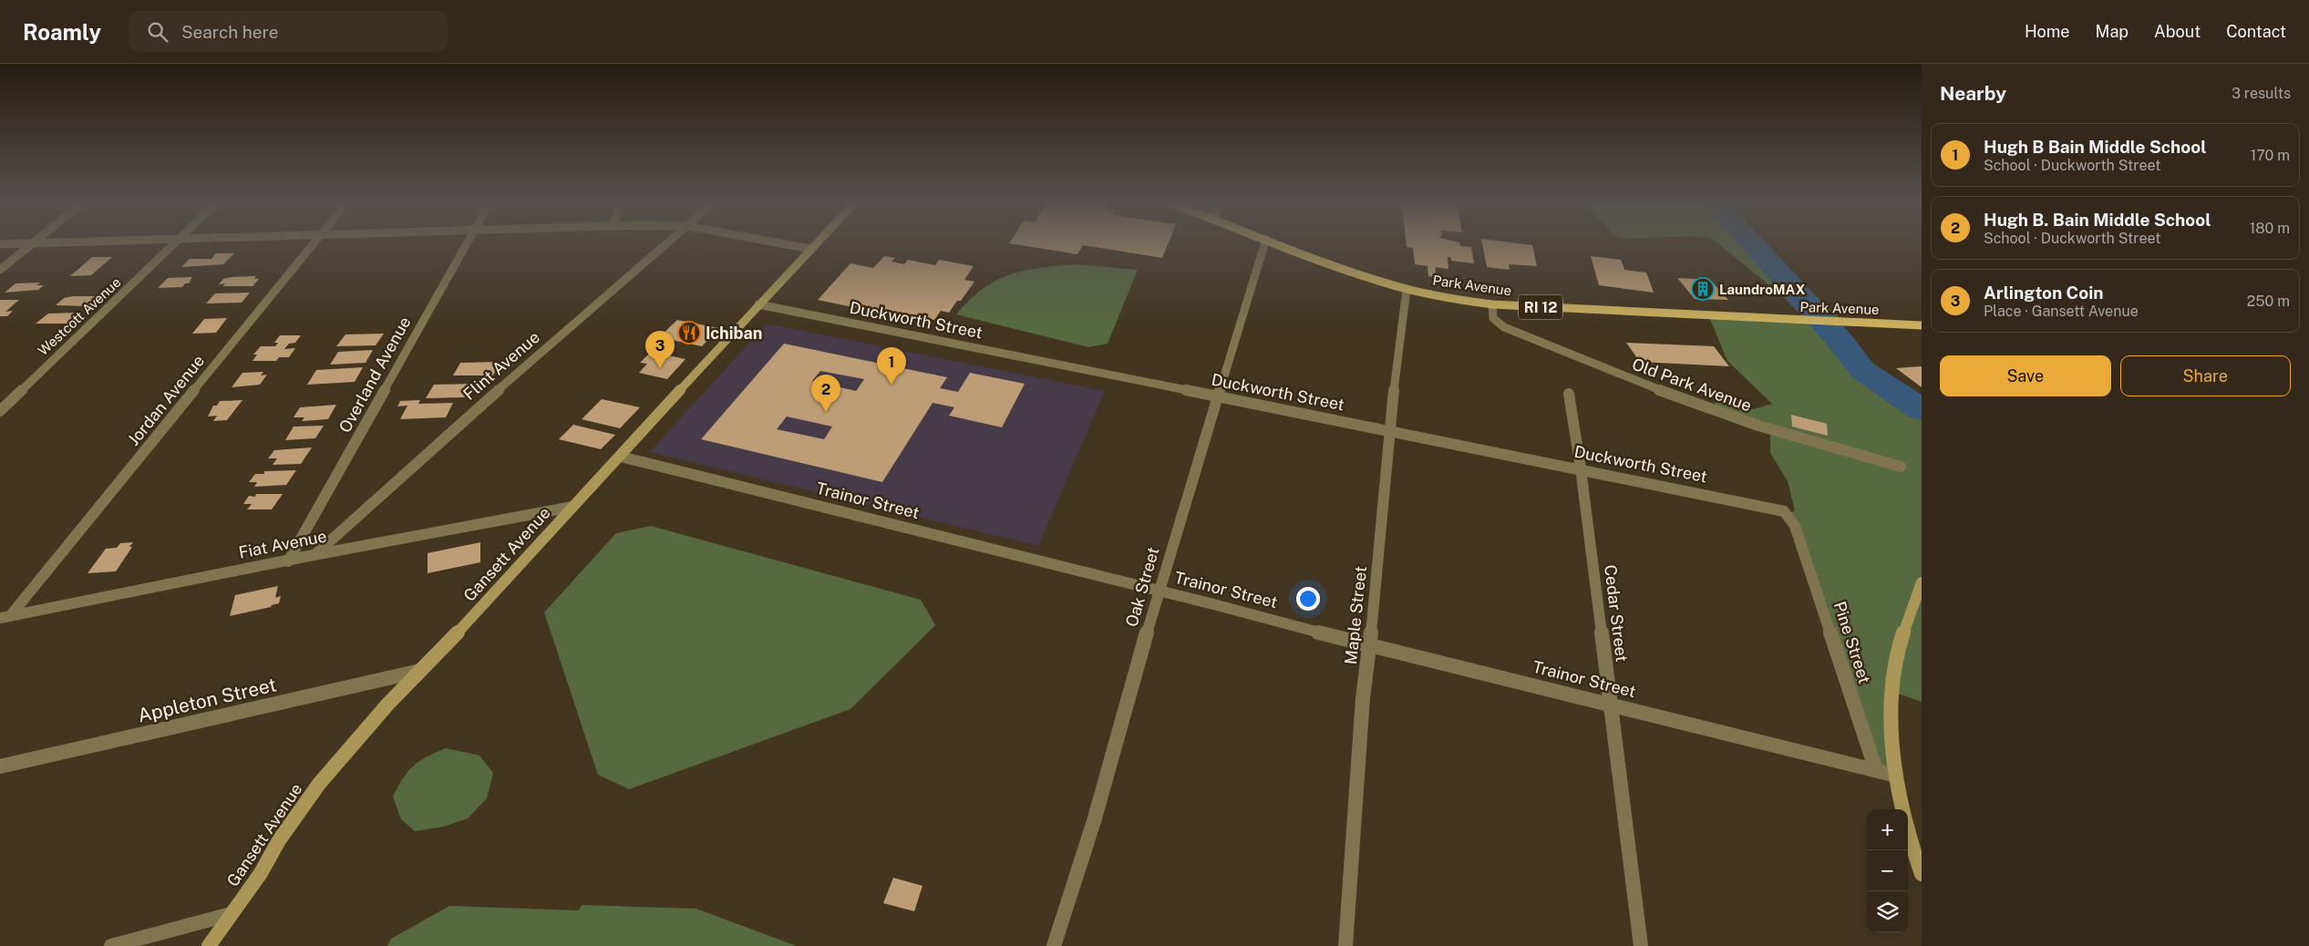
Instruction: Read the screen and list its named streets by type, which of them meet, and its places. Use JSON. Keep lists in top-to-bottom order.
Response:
{
  "streets": {
    "main road": ["Park Avenue", "RI 12", "Gansett Avenue"],
    "street": [
      "Westcott Avenue",
      "Duckworth Street",
      "Flint Avenue",
      "Overland Avenue",
      "Old Park Avenue",
      "Jordan Avenue",
      "Trainor Street",
      "Fiat Avenue",
      "Oak Street",
      "Cedar Street",
      "Maple Street",
      "Pine Street",
      "Appleton Street"
    ]
  },
  "crossings": [
    ["Park Avenue", "Old Park Avenue"],
    ["Park Avenue", "Maple Street"],
    ["Duckworth Street", "Gansett Avenue"],
    ["Duckworth Street", "Oak Street"],
    ["Duckworth Street", "Cedar Street"],
    ["Duckworth Street", "Maple Street"],
    ["Duckworth Street", "Pine Street"],
    ["Flint Avenue", "Fiat Avenue"],
    ["Overland Avenue", "Fiat Avenue"],
    ["Jordan Avenue", "Fiat Avenue"],
    ["Trainor Street", "Gansett Avenue"],
    ["Trainor Street", "Oak Street"],
    ["Trainor Street", "Cedar Street"],
    ["Trainor Street", "Maple Street"],
    ["Trainor Street", "Pine Street"],
    ["Fiat Avenue", "Gansett Avenue"],
    ["Gansett Avenue", "Appleton Street"]
  ],
  "places": {
    "building": ["LaundroMAX"],
    "restaurant": ["Ichiban"]
  },
  "page": {
    "header": "Roamly",
    "search": "Search here",
    "nav": [
      "Home",
      "Map",
      "About",
      "Contact"
    ],
    "heading": ["Nearby", "3 results"],
    "list": [
      {
        "mark": "1",
        "name": "Hugh B Bain Middle School",
        "note": "School · Duckworth Street",
        "value": "170 m"
      },
      {
        "mark": "2",
        "name": "Hugh B. Bain Middle School",
        "note": "School · Duckworth Street",
        "value": "180 m"
      },
      {
        "mark": "3",
        "name": "Arlington Coin",
        "note": "Place · Gansett Avenue",
        "value": "250 m"
      }
    ],
    "pins": ["3", "1", "2"],
    "buttons": ["Save", "Share"],
    "map_buttons": ["+", "−"]
  }
}
